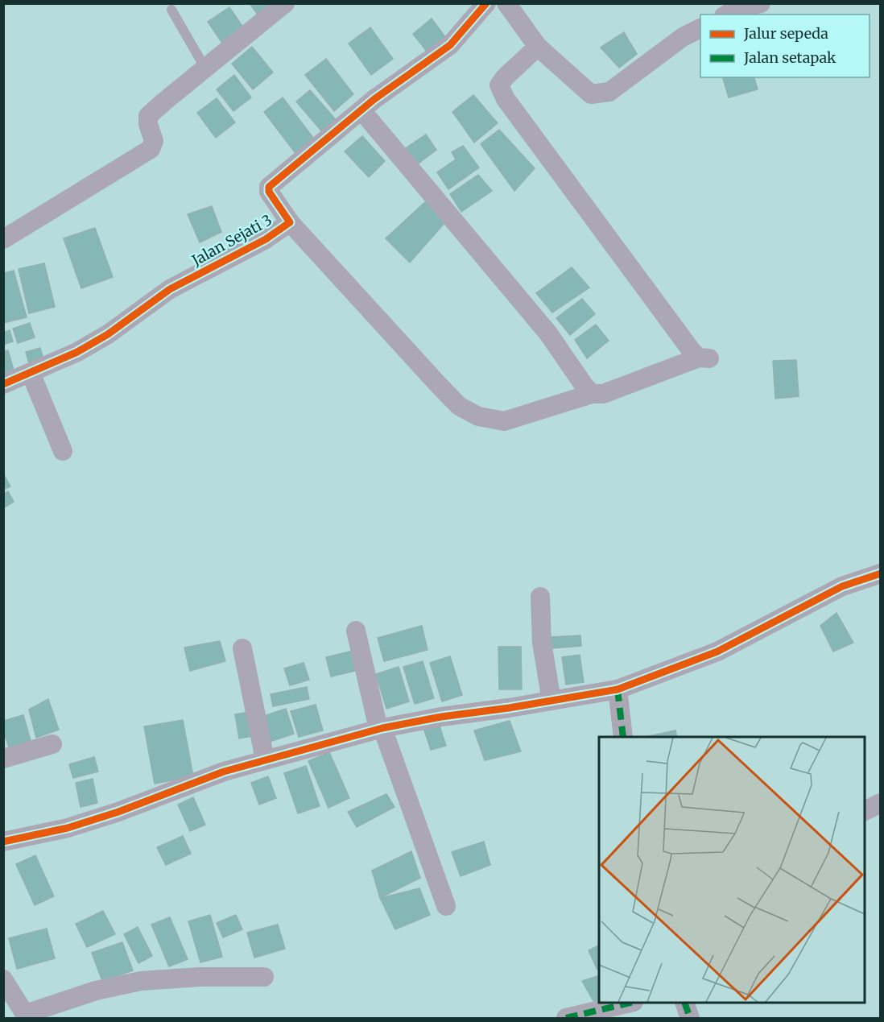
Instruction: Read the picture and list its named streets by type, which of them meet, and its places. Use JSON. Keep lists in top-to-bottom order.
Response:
{
  "streets": {
    "street": ["Jalan Sejati 3"]
  },
  "legend": ["Jalur sepeda", "Jalan setapak"]
}
